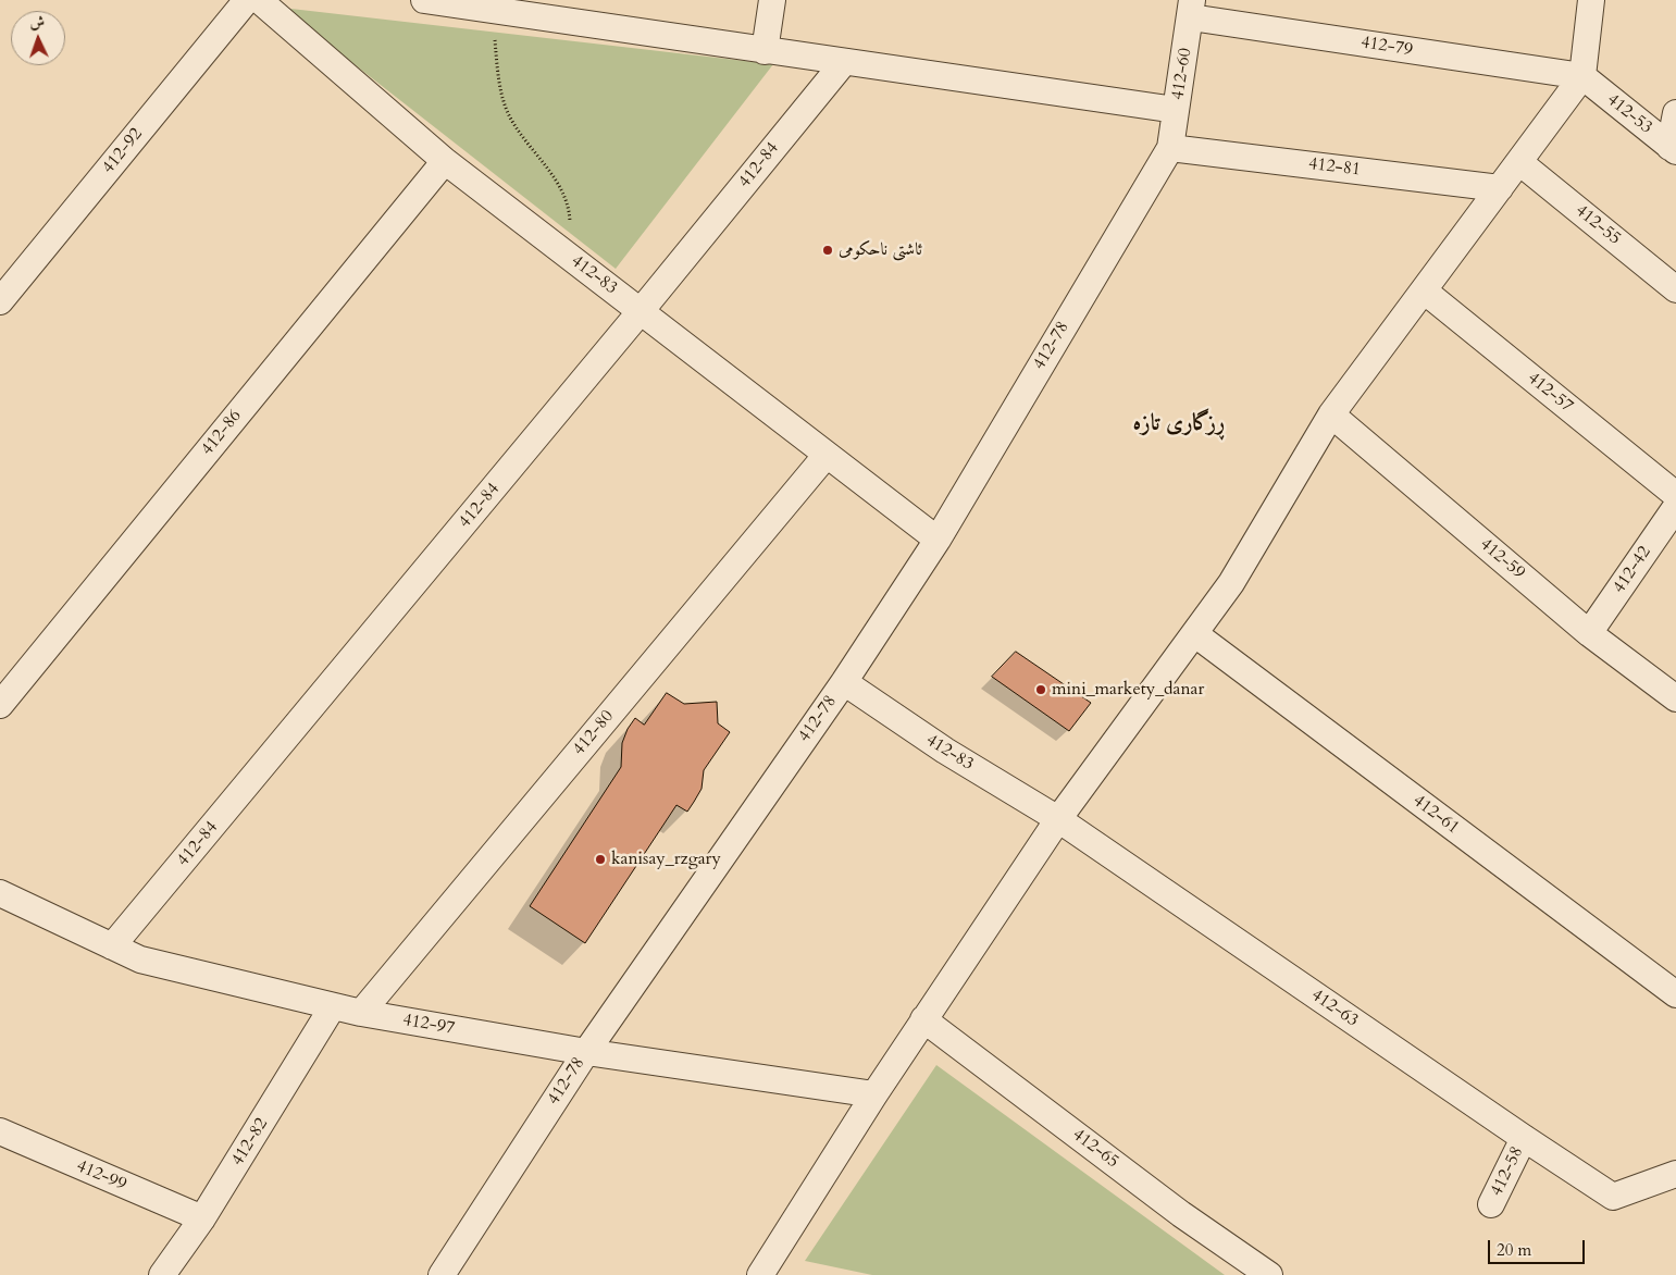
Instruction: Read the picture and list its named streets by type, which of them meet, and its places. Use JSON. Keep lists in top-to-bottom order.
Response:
{
  "streets": {
    "street": [
      "412-79",
      "412-60",
      "412-53",
      "412-92",
      "412-84",
      "412-81",
      "412-55",
      "412-83",
      "412-78",
      "412-57",
      "412-86",
      "412-59",
      "412-42",
      "412-80",
      "412-61",
      "412-63",
      "412-97",
      "412-82",
      "412-65",
      "412-58",
      "412-99"
    ]
  },
  "crossings": [
    ["412-79", "412-60"],
    ["412-79", "412-53"],
    ["412-60", "412-81"],
    ["412-60", "412-78"],
    ["412-84", "412-83"],
    ["412-84", "412-97"],
    ["412-81", "412-78"],
    ["412-83", "412-78"],
    ["412-83", "412-86"],
    ["412-83", "412-80"],
    ["412-83", "412-63"],
    ["412-78", "412-97"],
    ["412-59", "412-42"],
    ["412-80", "412-97"],
    ["412-63", "412-58"],
    ["412-97", "412-82"],
    ["412-82", "412-99"]
  ],
  "districts": ["ڕزگاری تازە"],
  "places": ["ئاشتی ناحکومی", "mini_markety_danar", "kanisay_rzgary"],
  "scale_bar": "20 m",
  "north": "top"
}
